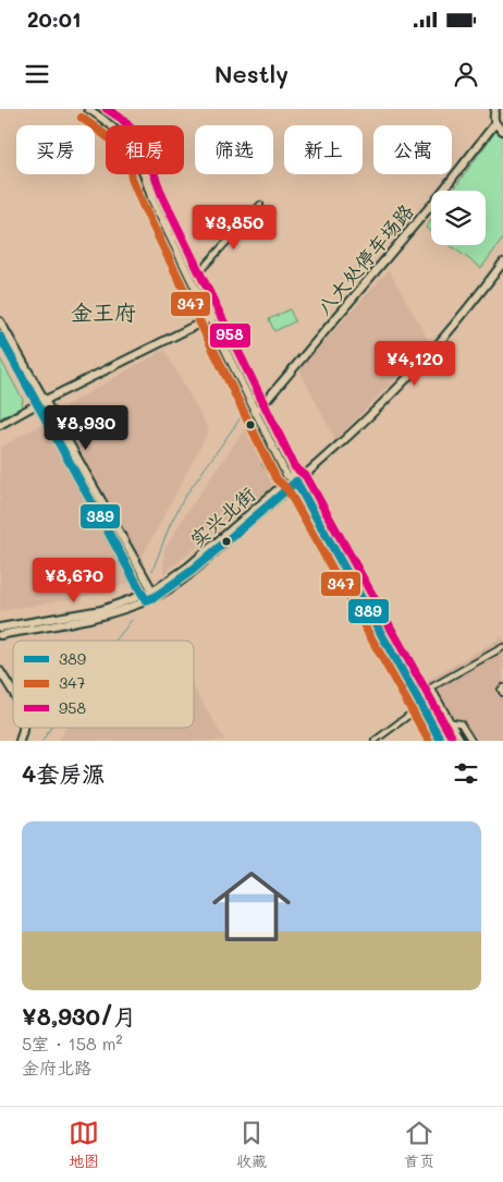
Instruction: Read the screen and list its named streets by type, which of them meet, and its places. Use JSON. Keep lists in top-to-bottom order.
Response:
{
  "streets": {
    "street": ["八大处停车场路", "实兴北街"]
  },
  "districts": ["金王府"],
  "lines": ["transit line 958", "transit line 347", "transit line 389"],
  "legend": ["389", "347", "958"],
  "page": {
    "status": "20:01",
    "header": "Nestly",
    "chip": [
      "买房",
      "租房",
      "筛选",
      "新上",
      "公寓"
    ],
    "price": [
      "¥3,850",
      "¥4,120",
      "¥8,930",
      "¥8,670"
    ],
    "heading": "4套房源",
    "list": [
      {
        "name": "¥8,930/月",
        "note": "5室 · 158 m² · 金府北路"
      }
    ],
    "tabs": ["地图", "收藏", "首页"]
  }
}
